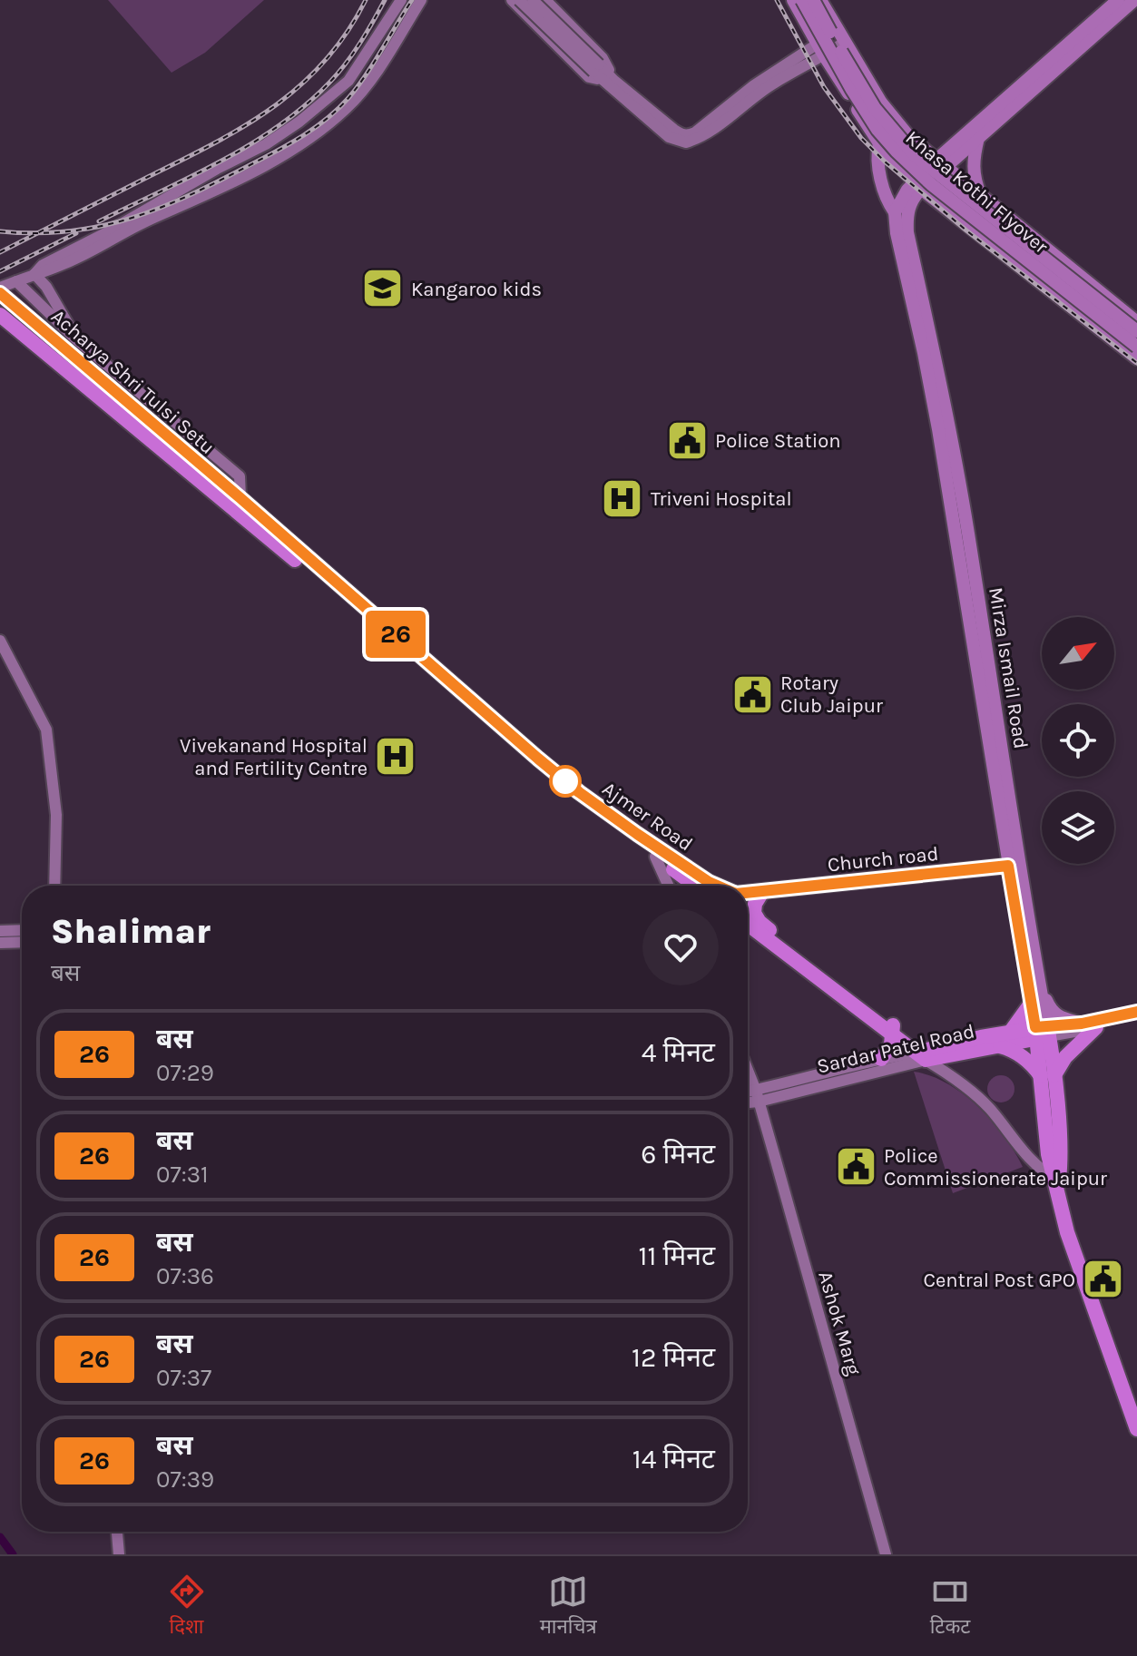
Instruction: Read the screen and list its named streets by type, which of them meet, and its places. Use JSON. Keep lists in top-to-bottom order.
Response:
{
  "streets": {
    "highway": [
      "Acharya Shri Tulsi Setu",
      "Mirza Ismail Road",
      "Ajmer Road",
      "Church road",
      "Sardar Patel Road"
    ],
    "main road": ["Khasa Kothi Flyover"],
    "street": ["Ashok Marg"]
  },
  "crossings": [
    ["Acharya Shri Tulsi Setu", "Ajmer Road"],
    ["Mirza Ismail Road", "Church road"],
    ["Mirza Ismail Road", "Sardar Patel Road"],
    ["Ajmer Road", "Church road"],
    ["Sardar Patel Road", "Ashok Marg"]
  ],
  "places": {
    "school or university": ["Kangaroo kids"],
    "public building": [
      "Police Station",
      "Rotary Club Jaipur",
      "Police Commissionerate Jaipur",
      "Central Post GPO"
    ],
    "hospital": ["Triveni Hospital", "Vivekanand Hospital and Fertility Centre"]
  },
  "lines": ["bus line 26"],
  "north": "top right",
  "page": {
    "on_map": "26",
    "heading": ["Shalimar", "बस"],
    "list": [
      {
        "mark": "26",
        "name": "बस",
        "note": "07:29",
        "value": "4 मिनट"
      },
      {
        "mark": "26",
        "name": "बस",
        "note": "07:31",
        "value": "6 मिनट"
      },
      {
        "mark": "26",
        "name": "बस",
        "note": "07:36",
        "value": "11 मिनट"
      },
      {
        "mark": "26",
        "name": "बस",
        "note": "07:37",
        "value": "12 मिनट"
      },
      {
        "mark": "26",
        "name": "बस",
        "note": "07:39",
        "value": "14 मिनट"
      }
    ],
    "tabs": ["दिशा", "मानचित्र", "टिकट"]
  }
}
